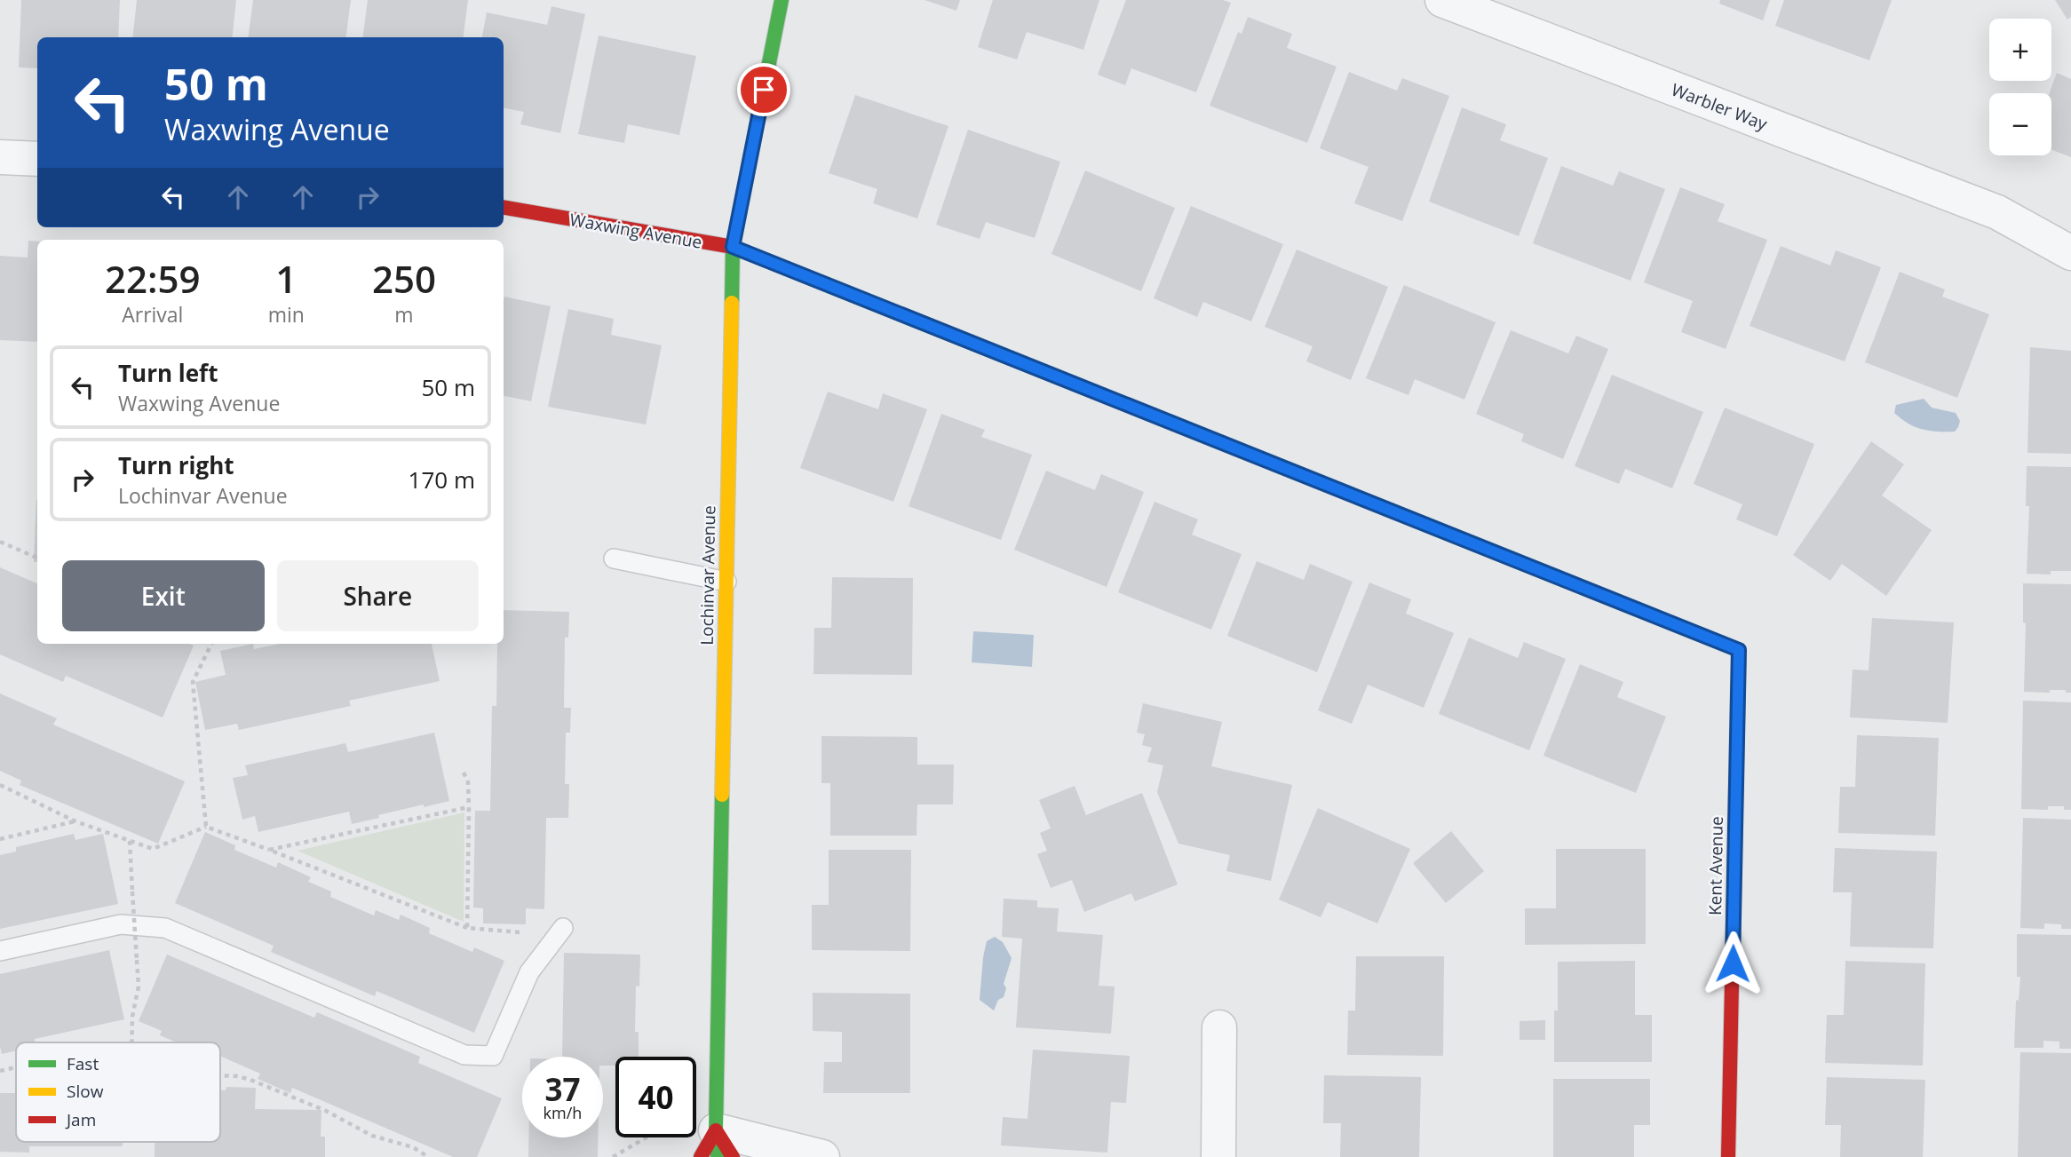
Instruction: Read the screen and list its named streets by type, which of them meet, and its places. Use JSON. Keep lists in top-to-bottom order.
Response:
{
  "streets": {
    "street": [
      "Warbler Way",
      "Waxwing Avenue",
      "Lochinvar Avenue",
      "Kent Avenue"
    ]
  },
  "crossings": [
    ["Waxwing Avenue", "Lochinvar Avenue"],
    ["Waxwing Avenue", "Kent Avenue"]
  ],
  "legend": ["Fast", "Slow", "Jam"],
  "page": {
    "map_buttons": ["+", "−"],
    "turn": ["50 m", "Waxwing Avenue"],
    "eta": [
      "22:59",
      "Arrival",
      "1",
      "min",
      "250",
      "m"
    ],
    "list": [
      {
        "name": "Turn left",
        "note": "Waxwing Avenue",
        "value": "50 m"
      },
      {
        "name": "Turn right",
        "note": "Lochinvar Avenue",
        "value": "170 m"
      }
    ],
    "buttons": ["Exit", "Share"],
    "speed": "37 km/h",
    "limit": "40"
  }
}
